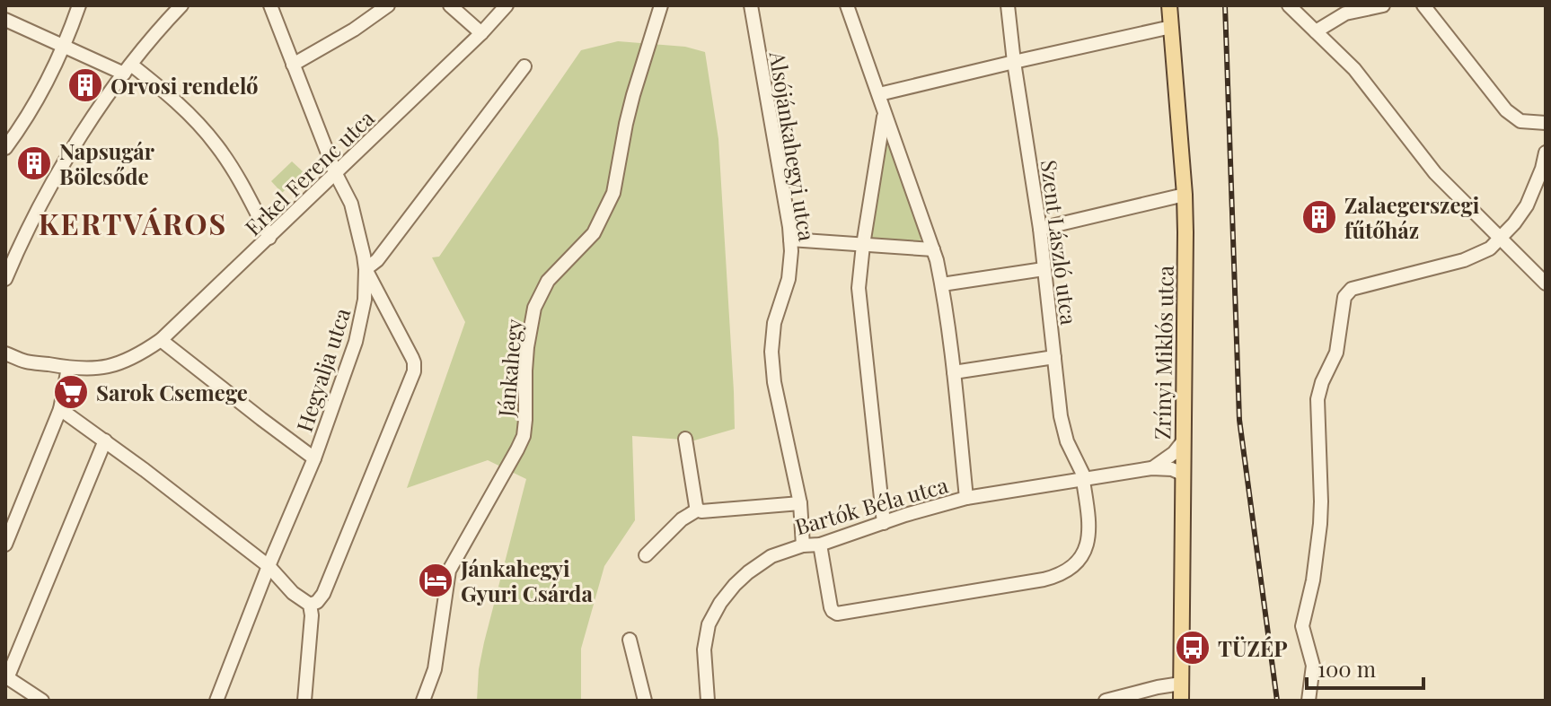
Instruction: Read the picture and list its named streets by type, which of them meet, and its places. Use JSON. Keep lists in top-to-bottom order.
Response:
{
  "streets": {
    "main road": ["Zrínyi Miklós utca"],
    "street": [
      "Alsójánkahegyi utca",
      "Erkel Ferenc utca",
      "Szent László utca",
      "Jánkahegy",
      "Hegyalja utca",
      "Bartók Béla utca"
    ]
  },
  "crossings": [
    ["Alsójánkahegyi utca", "Bartók Béla utca"],
    ["Erkel Ferenc utca", "Hegyalja utca"],
    ["Szent László utca", "Bartók Béla utca"]
  ],
  "districts": ["KERTVÁROS"],
  "places": {
    "building": ["Orvosi rendelő", "Napsugár Bölcsőde", "Zalaegerszegi fűtőház"],
    "supermarket": ["Sarok Csemege"],
    "hotel": ["Jánkahegyi Gyuri Csárda"],
    "bus stop": ["TÜZÉP"]
  },
  "scale_bar": "100 m"
}
